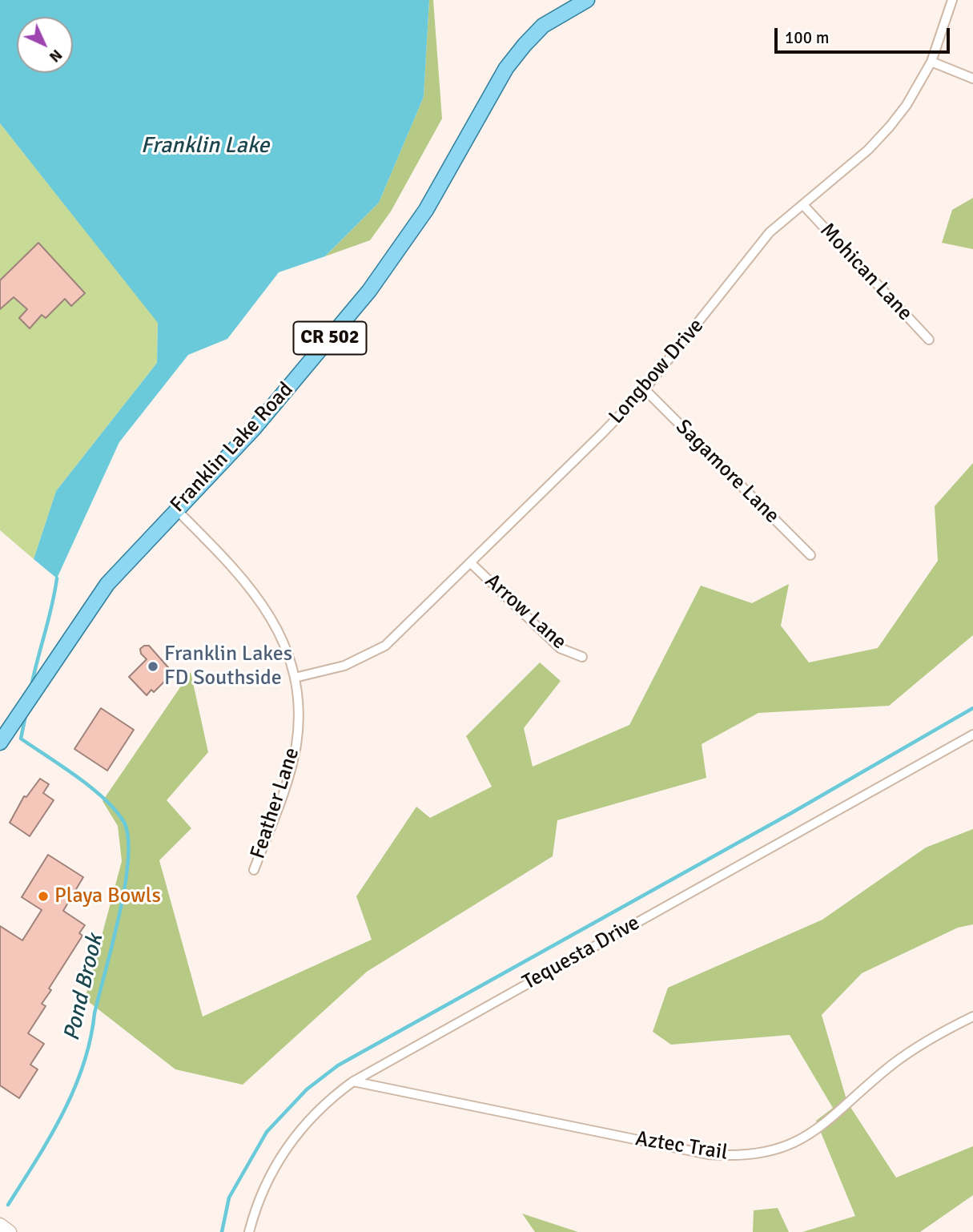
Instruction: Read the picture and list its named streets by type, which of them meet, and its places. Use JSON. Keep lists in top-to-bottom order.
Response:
{
  "streets": {
    "main road": ["CR 502", "Franklin Lake Road"],
    "street": [
      "Mohican Lane",
      "Longbow Drive",
      "Sagamore Lane",
      "Arrow Lane",
      "Feather Lane",
      "Tequesta Drive",
      "Aztec Trail"
    ]
  },
  "crossings": [
    ["Mohican Lane", "Longbow Drive"],
    ["Longbow Drive", "Sagamore Lane"],
    ["Longbow Drive", "Arrow Lane"],
    ["Longbow Drive", "Feather Lane"],
    ["Franklin Lake Road", "Feather Lane"],
    ["Tequesta Drive", "Aztec Trail"]
  ],
  "water": ["Franklin Lake", "Pond Brook"],
  "places": ["Franklin Lakes FD Southside", "Playa Bowls"],
  "scale_bar": "100 m",
  "north": "bottom right"
}
